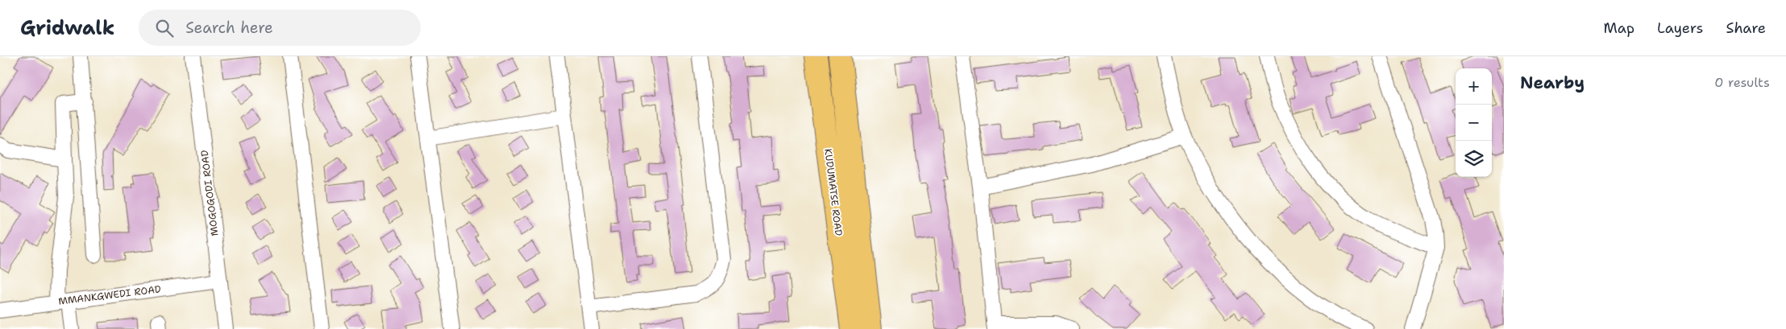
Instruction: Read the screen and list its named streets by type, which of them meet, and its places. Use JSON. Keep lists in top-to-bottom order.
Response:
{
  "streets": {
    "main road": ["KUDUMATSE ROAD"],
    "street": ["MOGOGODI ROAD", "MMANKGWEDI ROAD"]
  },
  "crossings": [
    ["MOGOGODI ROAD", "MMANKGWEDI ROAD"]
  ],
  "page": {
    "header": "Gridwalk",
    "search": "Search here",
    "nav": ["Map", "Layers", "Share"],
    "heading": ["Nearby", "0 results"],
    "map_buttons": ["+", "−"]
  }
}
